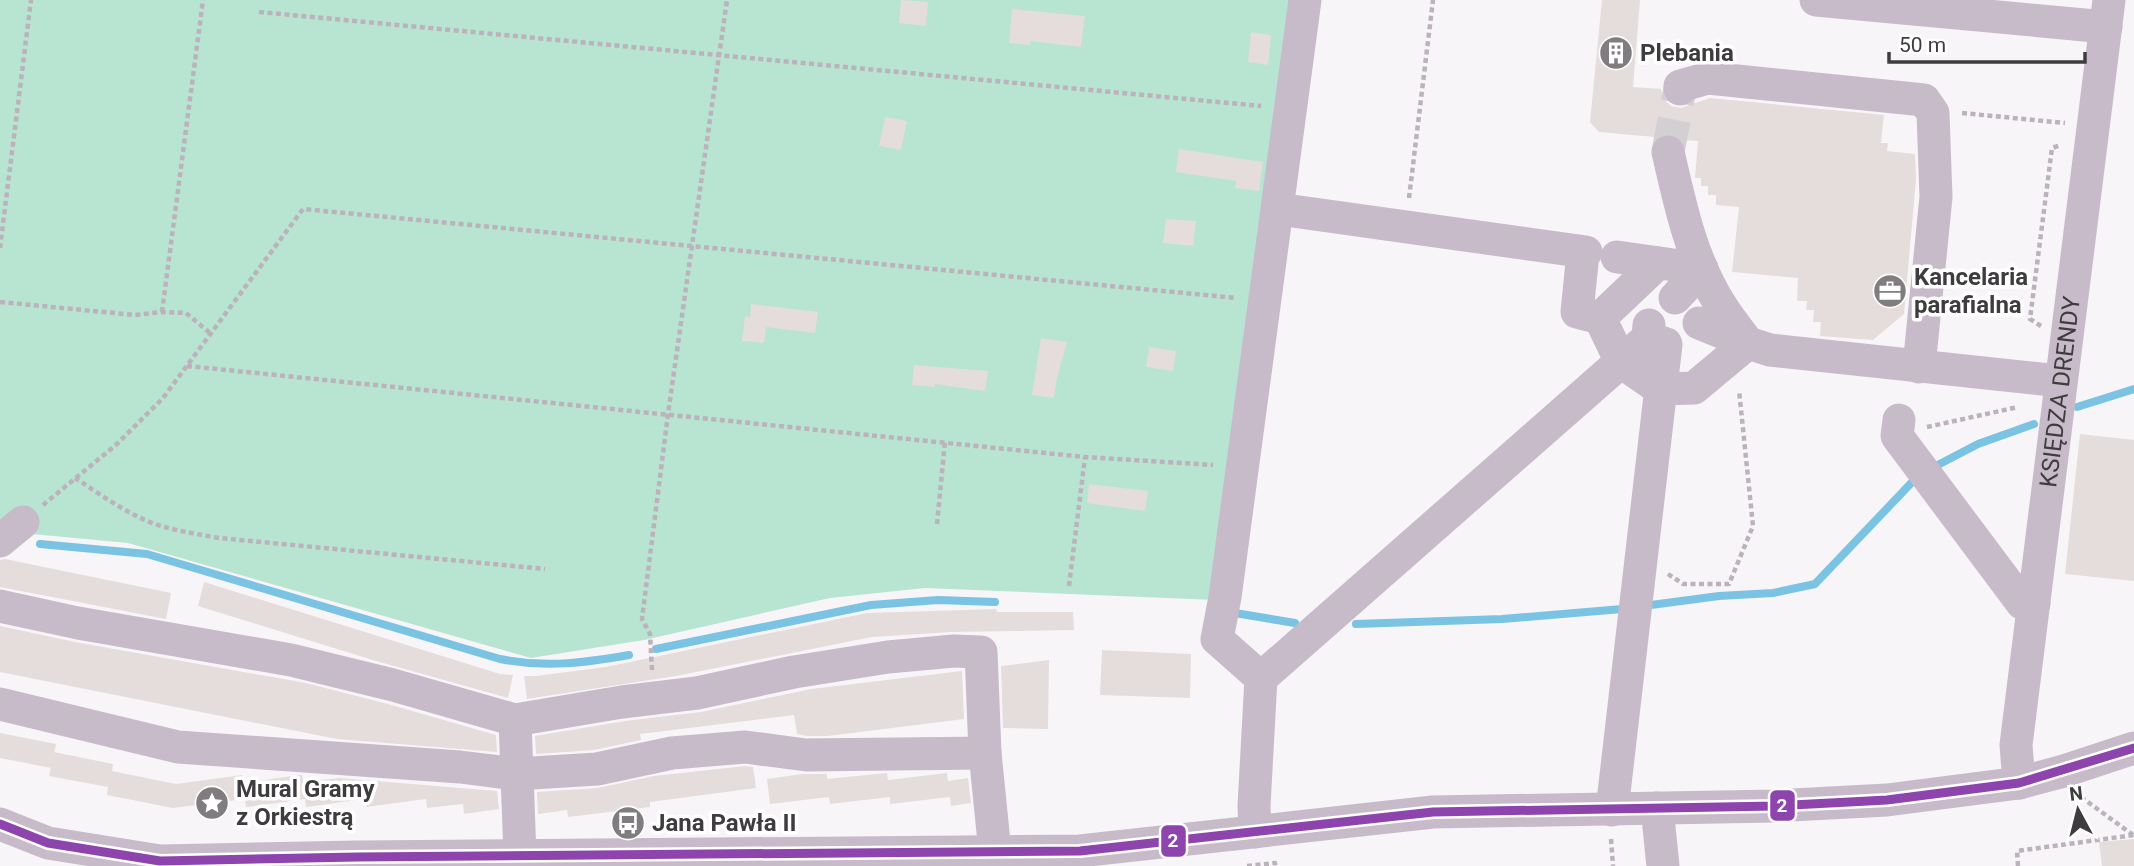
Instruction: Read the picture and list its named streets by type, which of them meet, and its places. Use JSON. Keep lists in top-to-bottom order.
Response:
{
  "streets": {
    "street": ["KSIĘDZA DRENDY"]
  },
  "places": {
    "building": ["Plebania"],
    "office": ["Kancelaria parafialna"],
    "place": ["Mural Gramy z Orkiestrą"],
    "bus stop": ["Jana Pawła II"]
  },
  "lines": ["transit line 2"],
  "scale_bar": "50 m",
  "north": "top"
}
